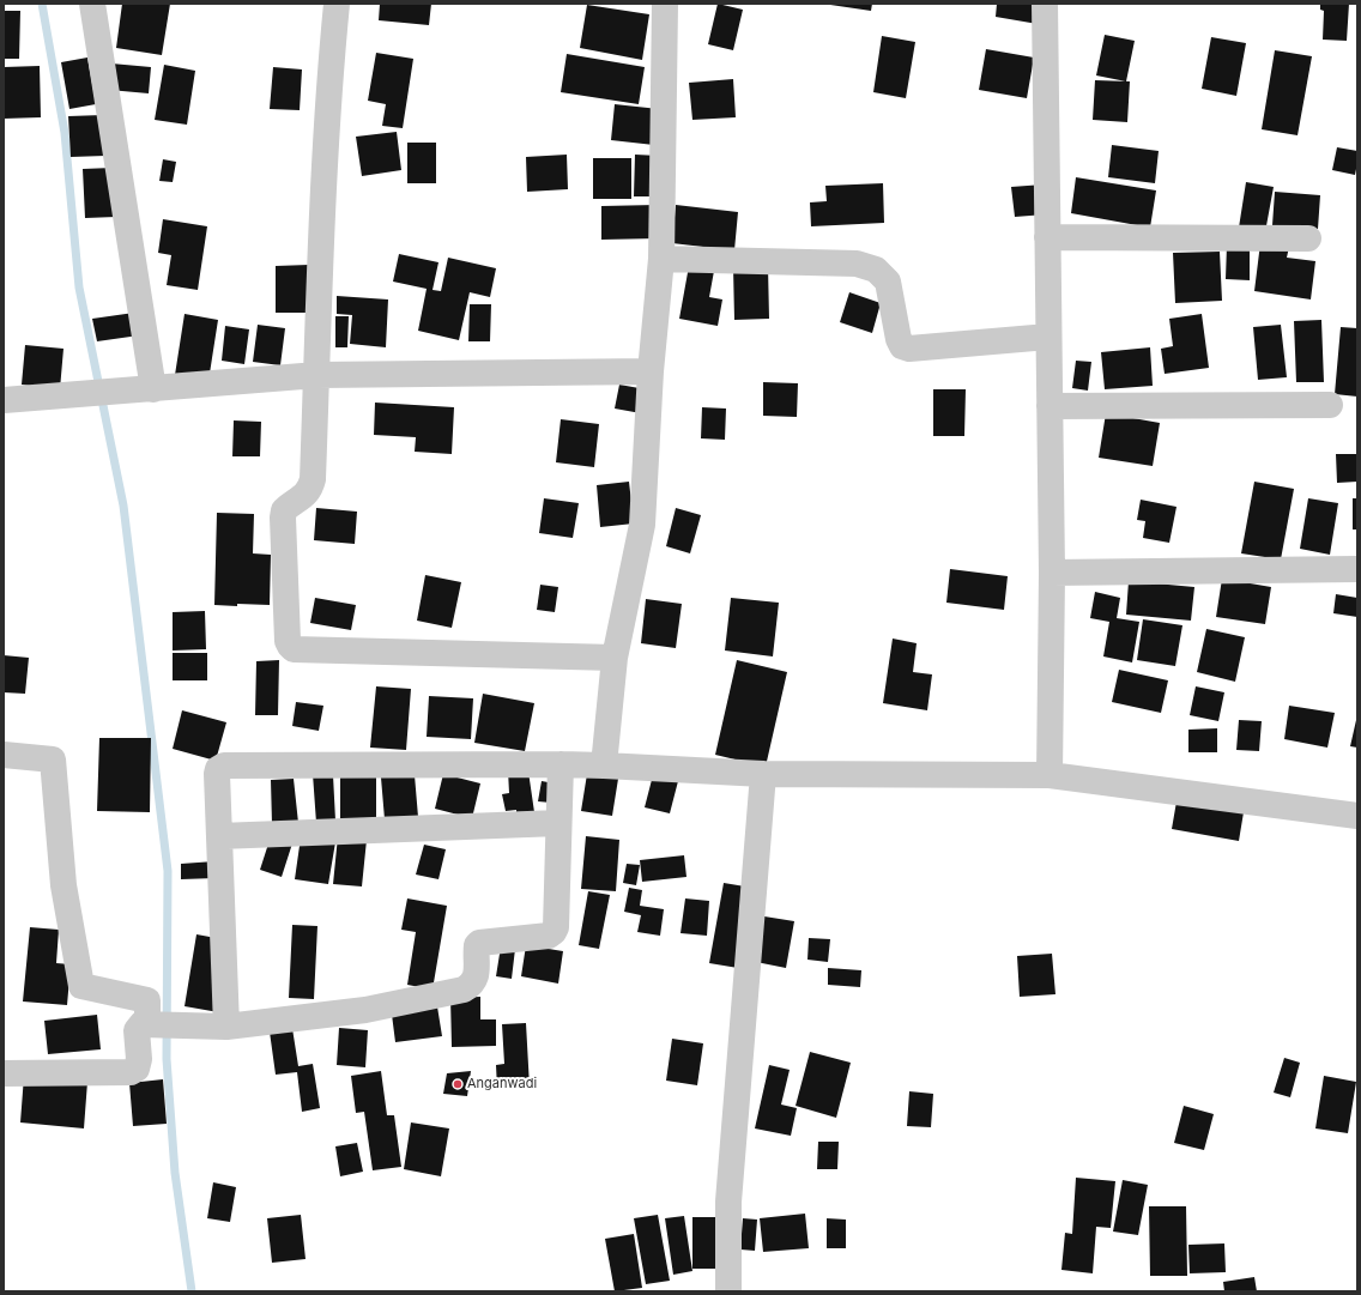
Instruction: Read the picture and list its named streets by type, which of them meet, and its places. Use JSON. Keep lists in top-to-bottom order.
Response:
{
  "places": ["Anganwadi"]
}
